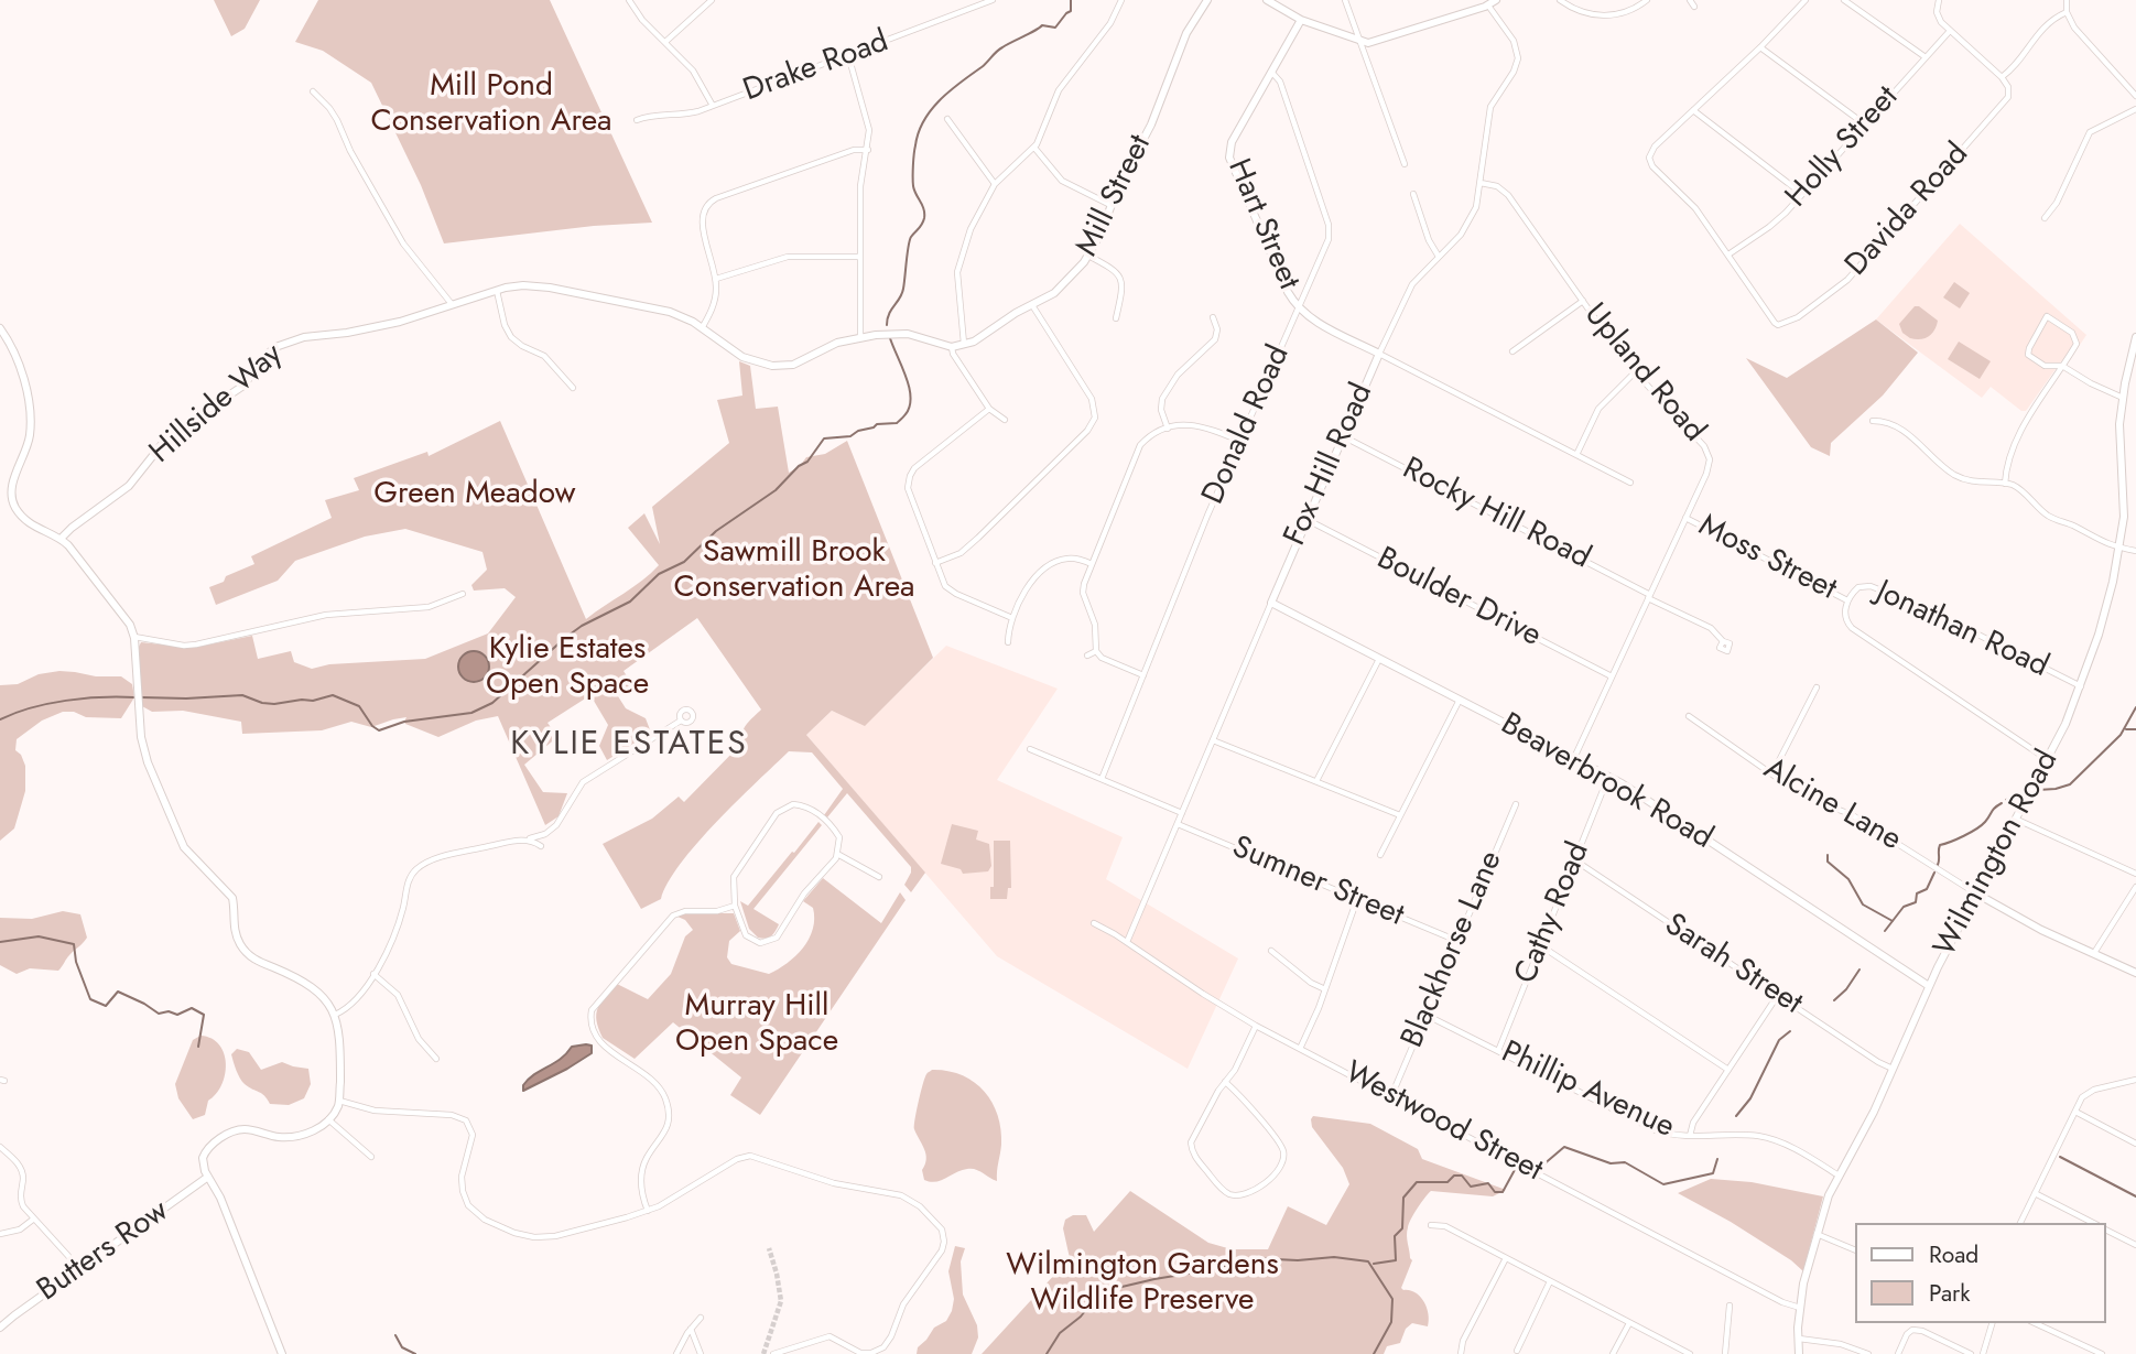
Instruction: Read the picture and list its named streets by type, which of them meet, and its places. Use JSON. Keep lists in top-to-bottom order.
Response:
{
  "streets": {
    "street": [
      "Drake Road",
      "Holly Street",
      "Mill Street",
      "Davida Road",
      "Hart Street",
      "Upland Road",
      "Hillside Way",
      "Donald Road",
      "Fox Hill Road",
      "Rocky Hill Road",
      "Moss Street",
      "Boulder Drive",
      "Jonathan Road",
      "Beaverbrook Road",
      "Alcine Lane",
      "Wilmington Road",
      "Sumner Street",
      "Cathy Road",
      "Blackhorse Lane",
      "Sarah Street",
      "Phillip Avenue",
      "Westwood Street",
      "Butters Row"
    ]
  },
  "crossings": [
    ["Holly Street", "Davida Road"],
    ["Mill Street", "Hillside Way"],
    ["Hart Street", "Donald Road"],
    ["Hart Street", "Fox Hill Road"],
    ["Upland Road", "Fox Hill Road"],
    ["Upland Road", "Rocky Hill Road"],
    ["Upland Road", "Moss Street"],
    ["Upland Road", "Boulder Drive"],
    ["Upland Road", "Beaverbrook Road"],
    ["Fox Hill Road", "Rocky Hill Road"],
    ["Fox Hill Road", "Boulder Drive"],
    ["Fox Hill Road", "Beaverbrook Road"],
    ["Fox Hill Road", "Sumner Street"],
    ["Fox Hill Road", "Westwood Street"],
    ["Moss Street", "Jonathan Road"],
    ["Jonathan Road", "Wilmington Road"],
    ["Beaverbrook Road", "Wilmington Road"],
    ["Beaverbrook Road", "Cathy Road"],
    ["Alcine Lane", "Wilmington Road"],
    ["Wilmington Road", "Sarah Street"],
    ["Wilmington Road", "Phillip Avenue"],
    ["Wilmington Road", "Westwood Street"],
    ["Sumner Street", "Blackhorse Lane"],
    ["Cathy Road", "Sarah Street"],
    ["Cathy Road", "Phillip Avenue"],
    ["Blackhorse Lane", "Phillip Avenue"],
    ["Blackhorse Lane", "Westwood Street"]
  ],
  "districts": ["KYLIE ESTATES"],
  "parks": [
    "Mill Pond Conservation Area",
    "Green Meadow",
    "Sawmill Brook Conservation Area",
    "Kylie Estates Open Space",
    "Murray Hill Open Space",
    "Wilmington Gardens Wildlife Preserve"
  ],
  "legend": ["Road", "Park"]
}
